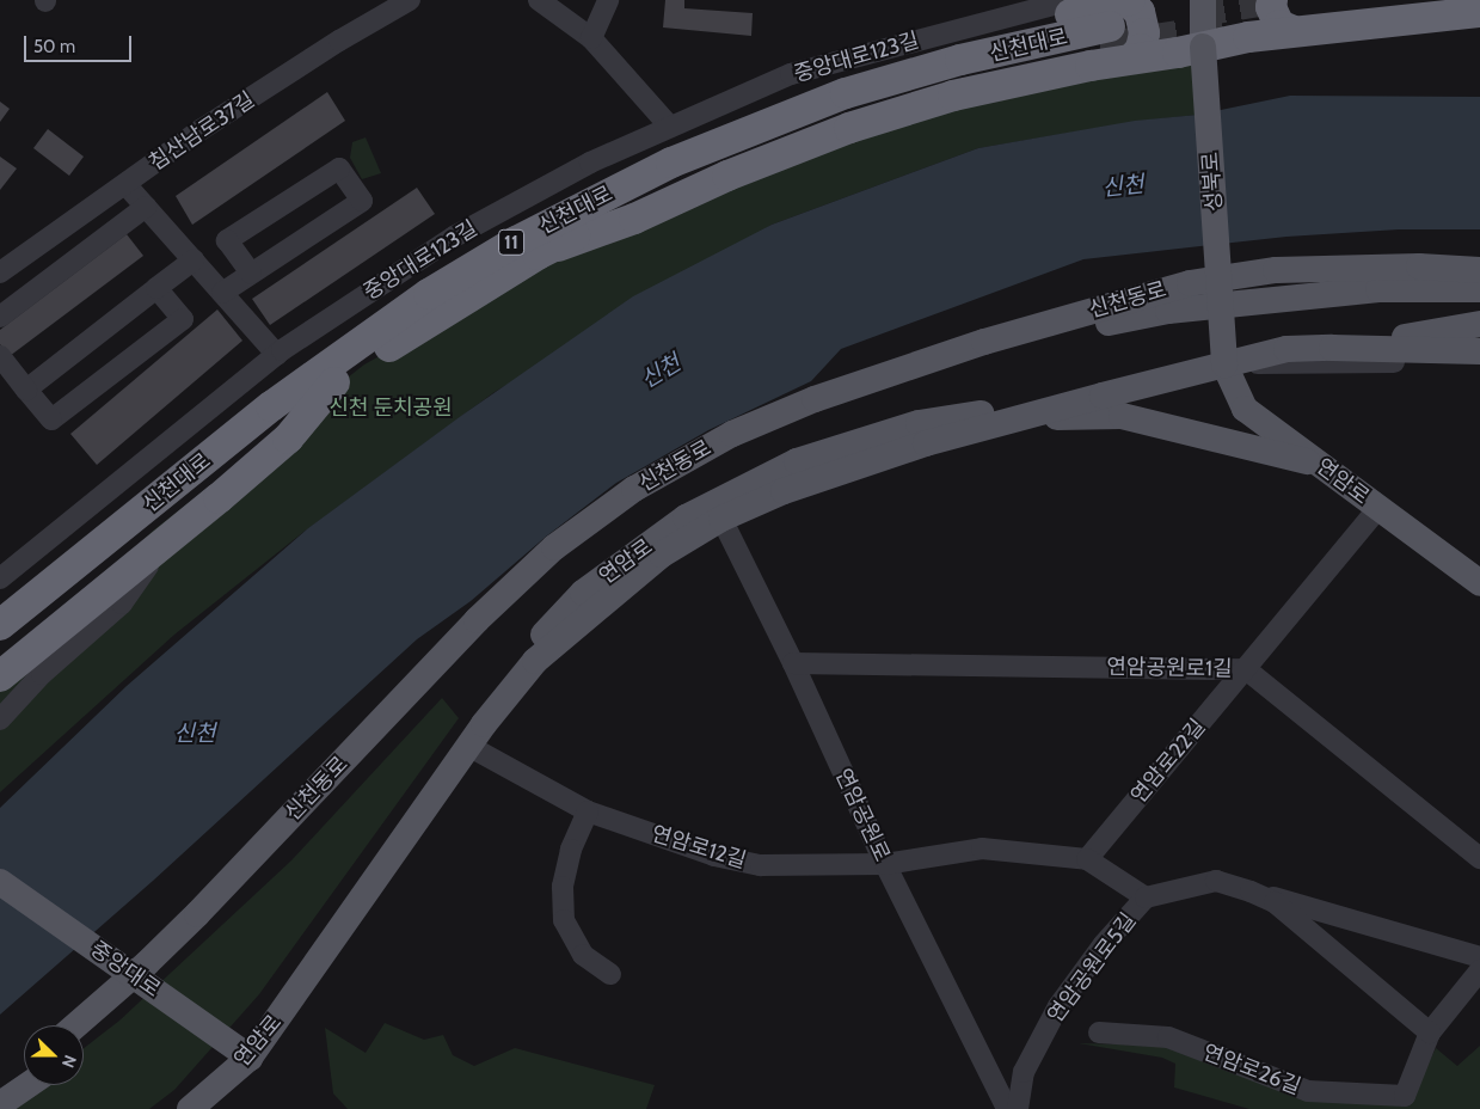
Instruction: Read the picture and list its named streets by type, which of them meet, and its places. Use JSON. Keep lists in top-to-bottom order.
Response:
{
  "streets": {
    "highway": ["신천대로", "11"],
    "main road": [
      "성북로",
      "신천동로",
      "연암로",
      "중앙대로"
    ],
    "street": [
      "중앙대로123길",
      "침산남로37길",
      "연암공원로1길",
      "연암로22길",
      "연암공원로",
      "연암로12길",
      "연암공원로5길",
      "연암로26길"
    ]
  },
  "crossings": [
    ["성북로", "연암로"],
    ["연암로", "연암로22길"],
    ["연암로", "연암공원로"],
    ["연암로", "연암로12길"],
    ["연암로", "중앙대로"],
    ["연암공원로1길", "연암로22길"],
    ["연암공원로1길", "연암공원로"],
    ["연암공원로", "연암로12길"],
    ["연암공원로5길", "연암로26길"]
  ],
  "water": ["신천"],
  "parks": ["신천 둔치공원"],
  "scale_bar": "50 m",
  "north": "right"
}
